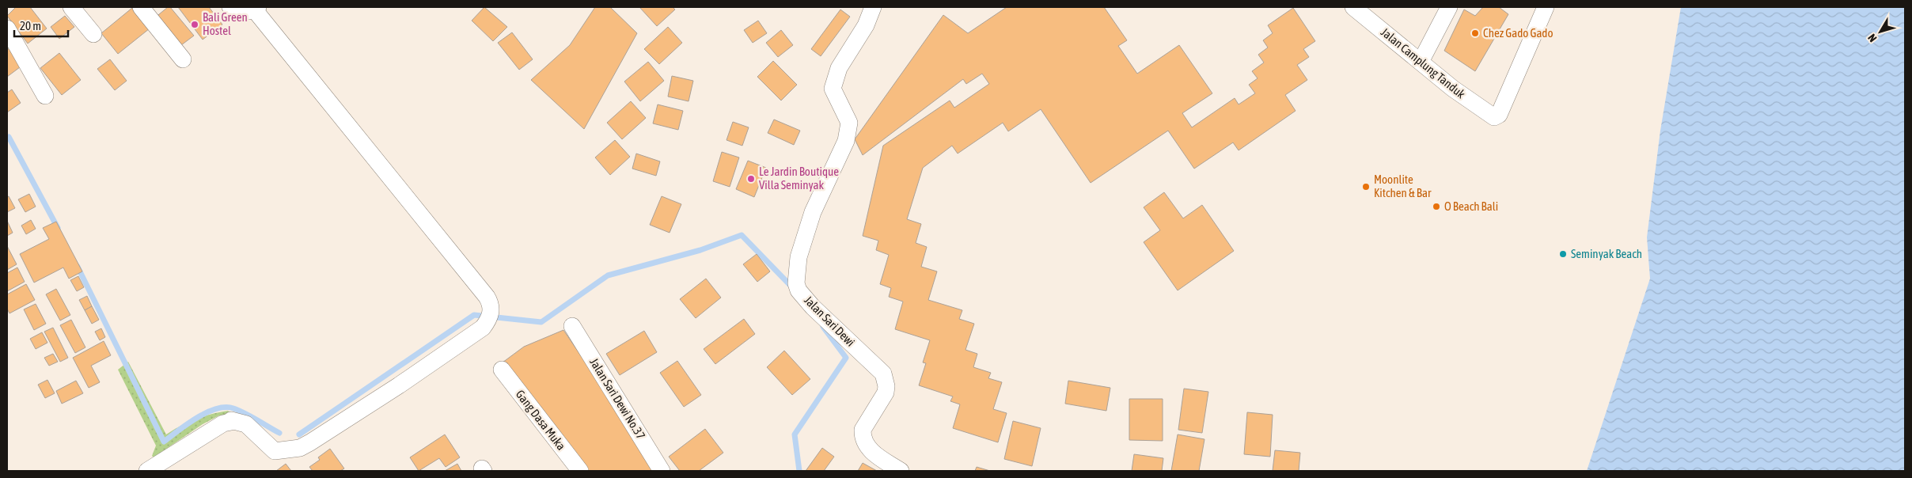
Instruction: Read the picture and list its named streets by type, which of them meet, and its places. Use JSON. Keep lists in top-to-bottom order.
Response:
{
  "streets": {
    "street": [
      "Jalan Camplung Tanduk",
      "Jalan Sari Dewi",
      "Jalan Sari Dewi No.37",
      "Gang Dasa Muka"
    ]
  },
  "places": [
    "Bali Green Hostel",
    "Chez Gado Gado",
    "Le Jardin Boutique Villa Seminyak",
    "Moonlite Kitchen & Bar",
    "O Beach Bali",
    "Seminyak Beach"
  ],
  "scale_bar": "20 m",
  "north": "bottom left"
}
